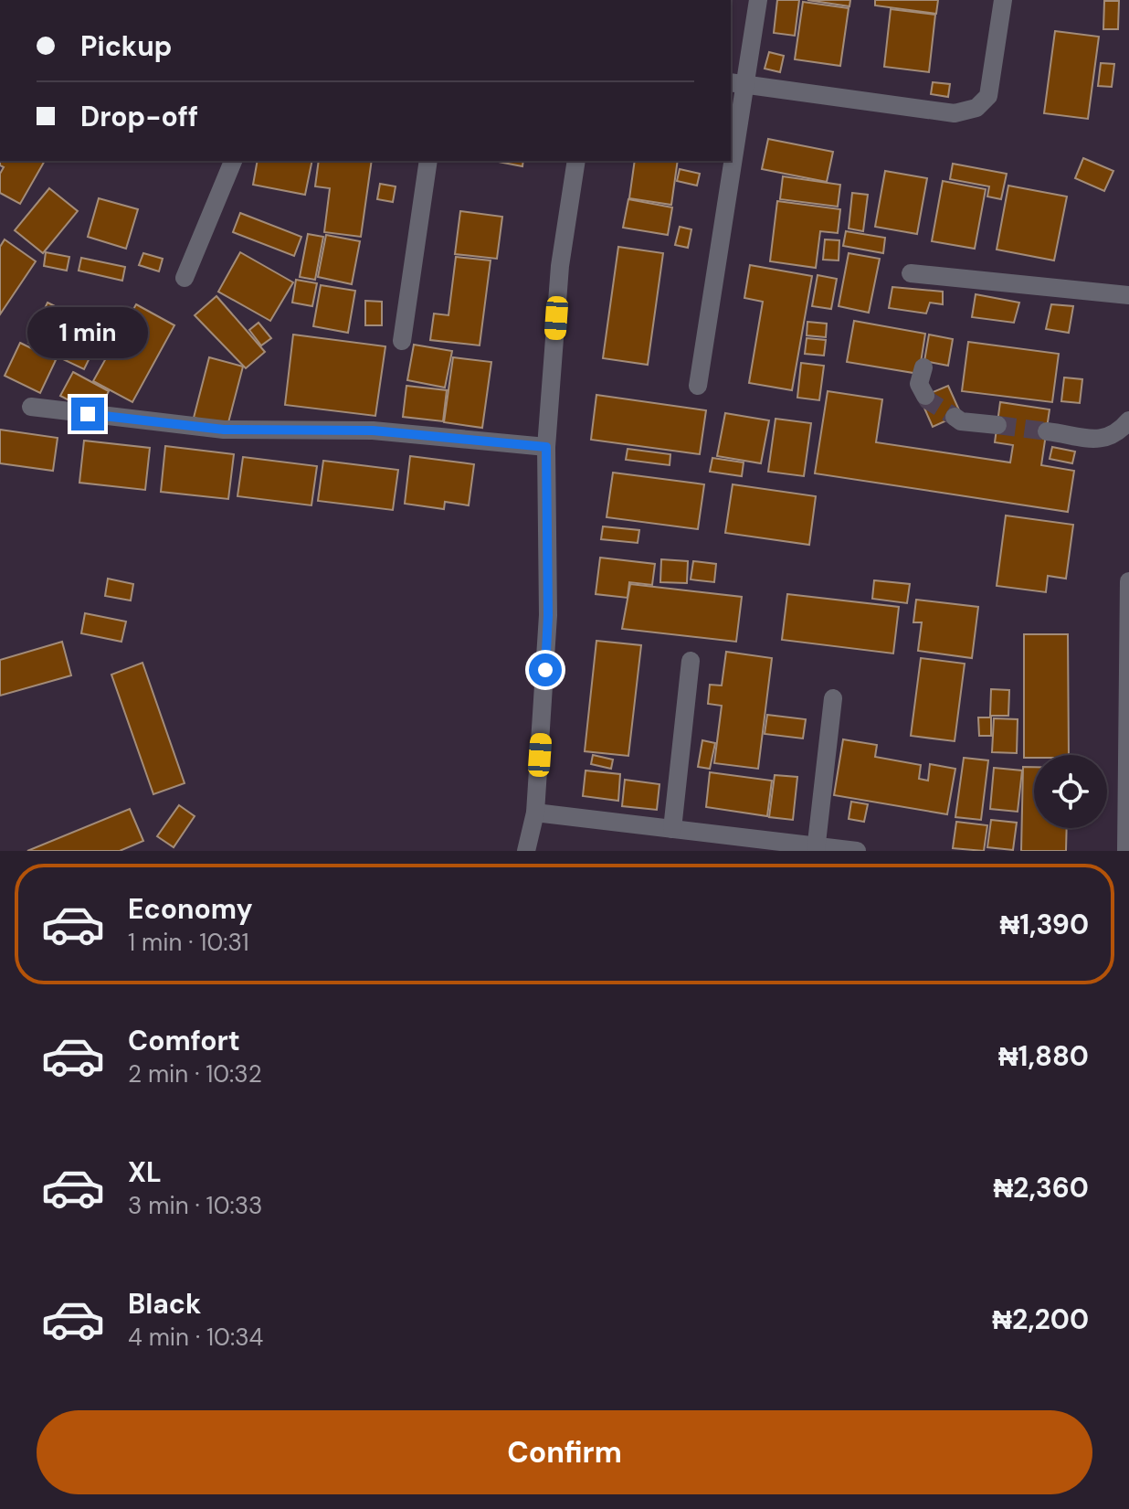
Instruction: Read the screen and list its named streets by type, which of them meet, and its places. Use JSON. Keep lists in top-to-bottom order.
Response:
{
  "page": {
    "banner": ["Pickup", "Drop-off"],
    "bubble": "1 min",
    "list": [
      {
        "name": "Economy",
        "note": "1 min · 10:31",
        "value": "₦1,390"
      },
      {
        "name": "Comfort",
        "note": "2 min · 10:32",
        "value": "₦1,880"
      },
      {
        "name": "XL",
        "note": "3 min · 10:33",
        "value": "₦2,360"
      },
      {
        "name": "Black",
        "note": "4 min · 10:34",
        "value": "₦2,200"
      }
    ],
    "buttons": "Confirm"
  }
}
